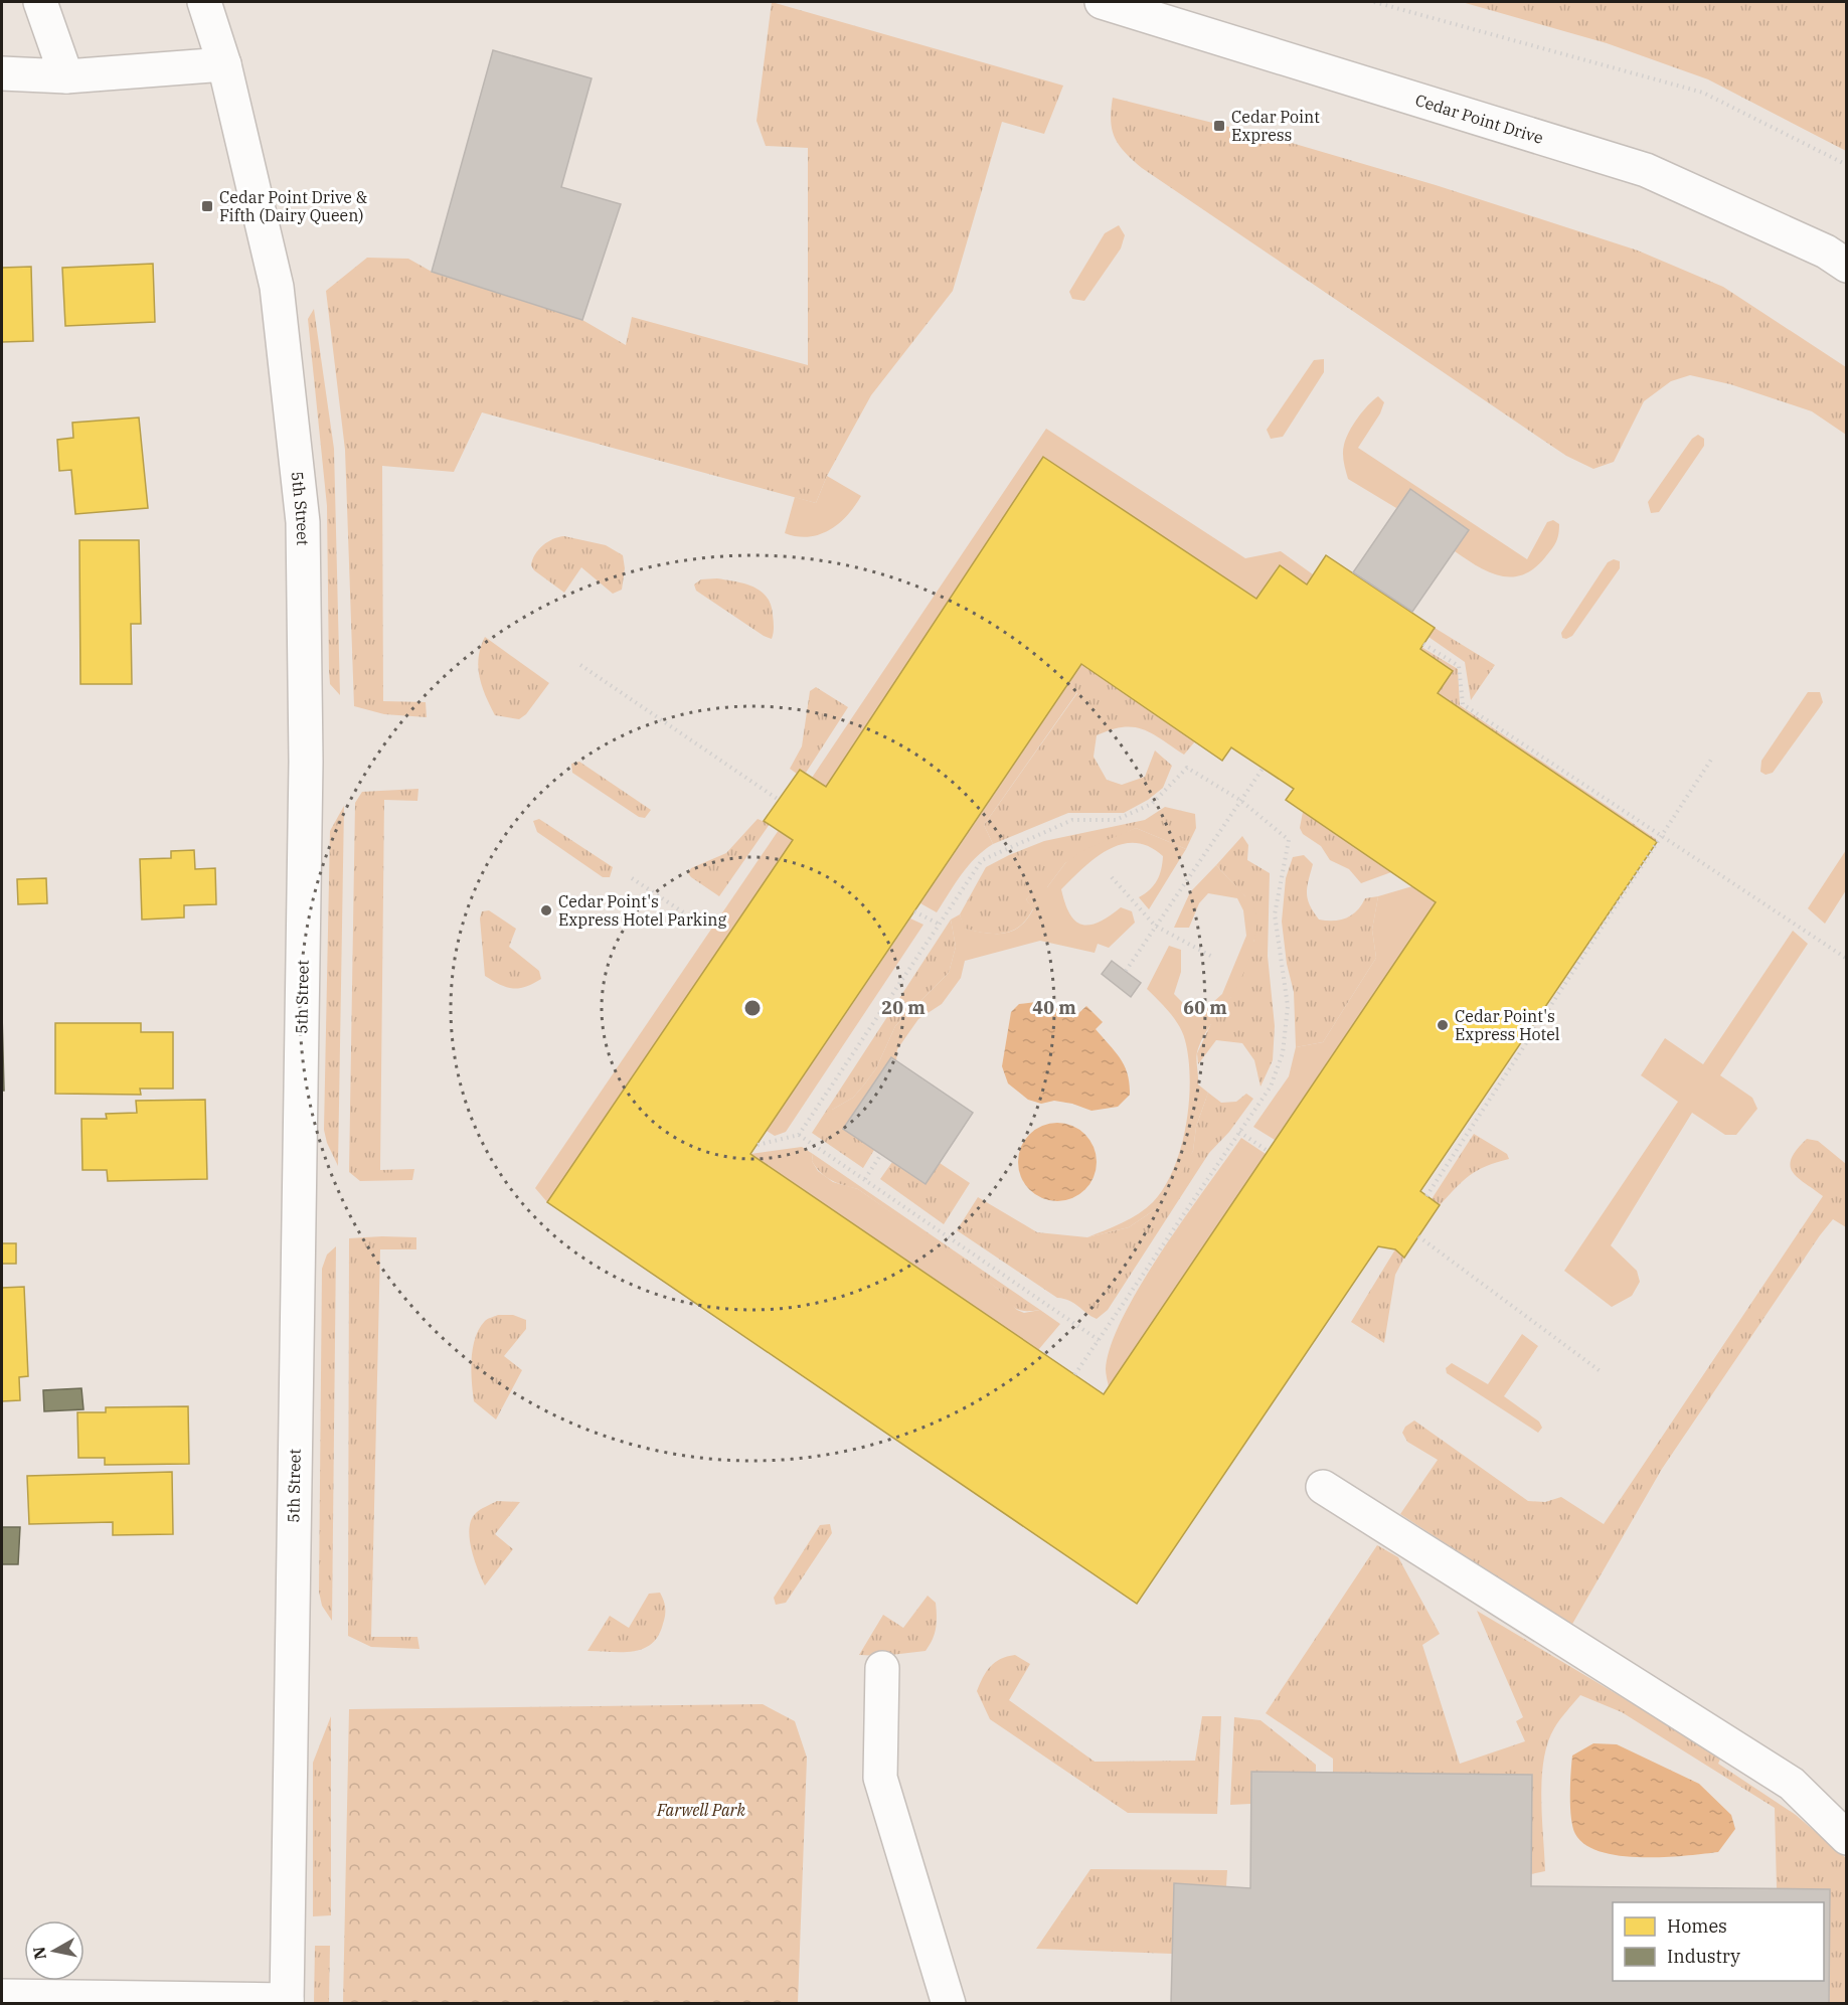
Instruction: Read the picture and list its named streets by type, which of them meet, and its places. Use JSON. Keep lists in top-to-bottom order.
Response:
{
  "streets": {
    "street": ["Cedar Point Drive", "5th Street"]
  },
  "parks": ["Farwell Park"],
  "places": {
    "transit": ["Cedar Point Express", "Cedar Point Drive & Fifth (Dairy Queen)"],
    "other": ["Cedar Point's Express Hotel Parking", "Cedar Point's Express Hotel"]
  },
  "legend": ["Homes", "Industry"],
  "north": "left",
  "rings": ["20 m", "40 m", "60 m"]
}
